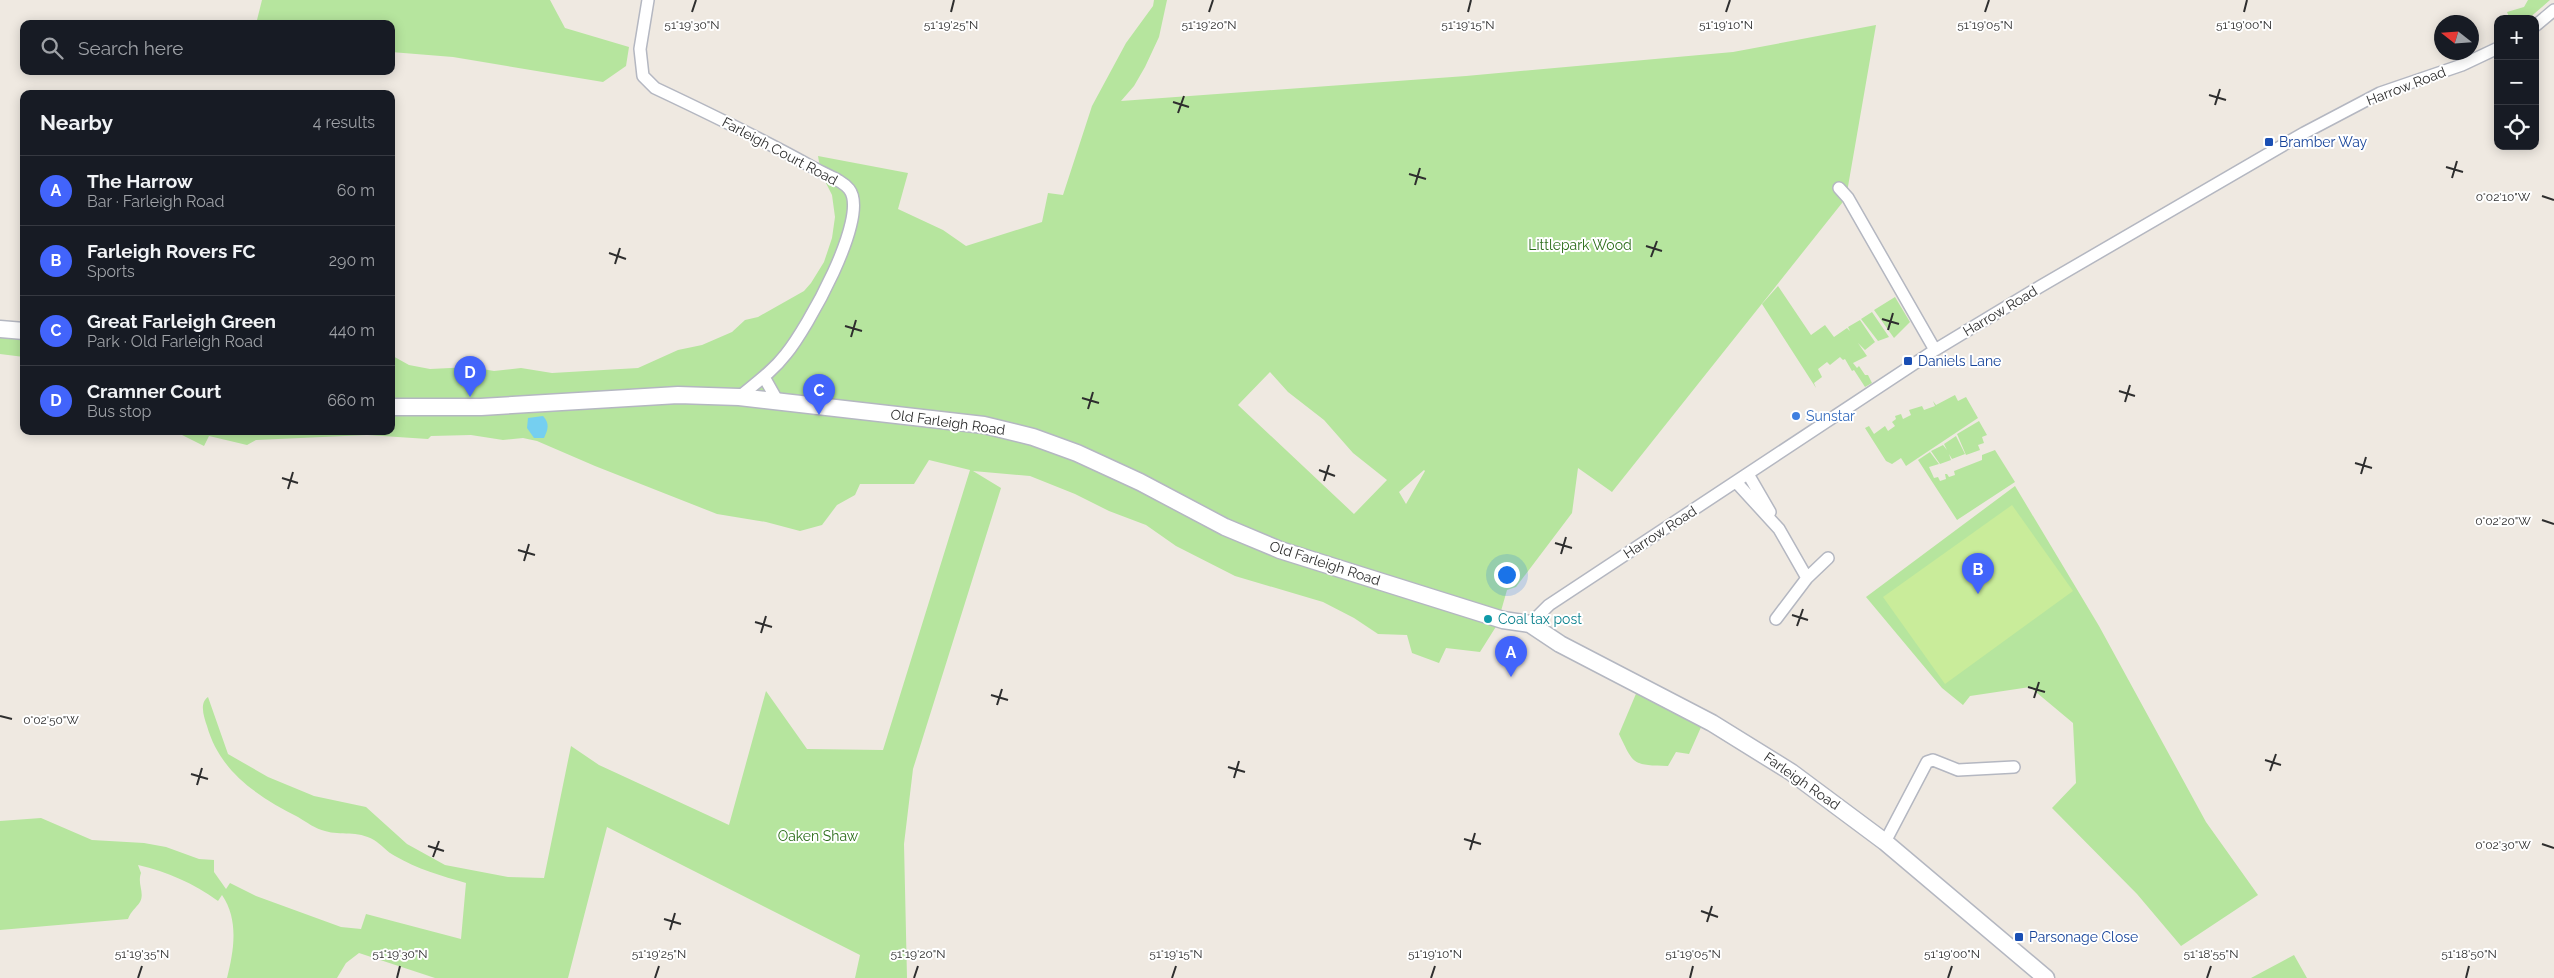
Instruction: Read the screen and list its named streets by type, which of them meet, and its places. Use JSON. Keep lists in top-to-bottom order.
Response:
{
  "streets": {
    "street": [
      "Harrow Road",
      "Farleigh Court Road",
      "Old Farleigh Road",
      "Farleigh Road"
    ]
  },
  "crossings": [
    ["Harrow Road", "Old Farleigh Road"],
    ["Harrow Road", "Farleigh Road"],
    ["Farleigh Court Road", "Old Farleigh Road"],
    ["Old Farleigh Road", "Farleigh Road"]
  ],
  "parks": ["Littlepark Wood", "Oaken Shaw"],
  "places": {
    "transit": ["Bramber Way", "Daniels Lane", "Parsonage Close"],
    "other": ["Sunstar", "Coal tax post"]
  },
  "north": "left",
  "page": {
    "map_buttons": ["+", "−"],
    "search": "Search here",
    "heading": ["Nearby", "4 results"],
    "list": [
      {
        "mark": "A",
        "name": "The Harrow",
        "note": "Bar · Farleigh Road",
        "value": "60 m"
      },
      {
        "mark": "B",
        "name": "Farleigh Rovers FC",
        "note": "Sports",
        "value": "290 m"
      },
      {
        "mark": "C",
        "name": "Great Farleigh Green",
        "note": "Park · Old Farleigh Road",
        "value": "440 m"
      },
      {
        "mark": "D",
        "name": "Cramner Court",
        "note": "Bus stop",
        "value": "660 m"
      }
    ],
    "pins": [
      "D",
      "C",
      "B",
      "A"
    ]
  },
  "coordinates": [
    "51°19'30\"N",
    "51°19'25\"N",
    "51°19'20\"N",
    "51°19'15\"N",
    "51°19'10\"N",
    "51°19'05\"N",
    "51°19'00\"N",
    "0°02'10\"W",
    "0°02'20\"W",
    "0°02'50\"W",
    "0°02'30\"W",
    "51°19'35\"N",
    "51°18'55\"N",
    "51°18'50\"N"
  ]
}
